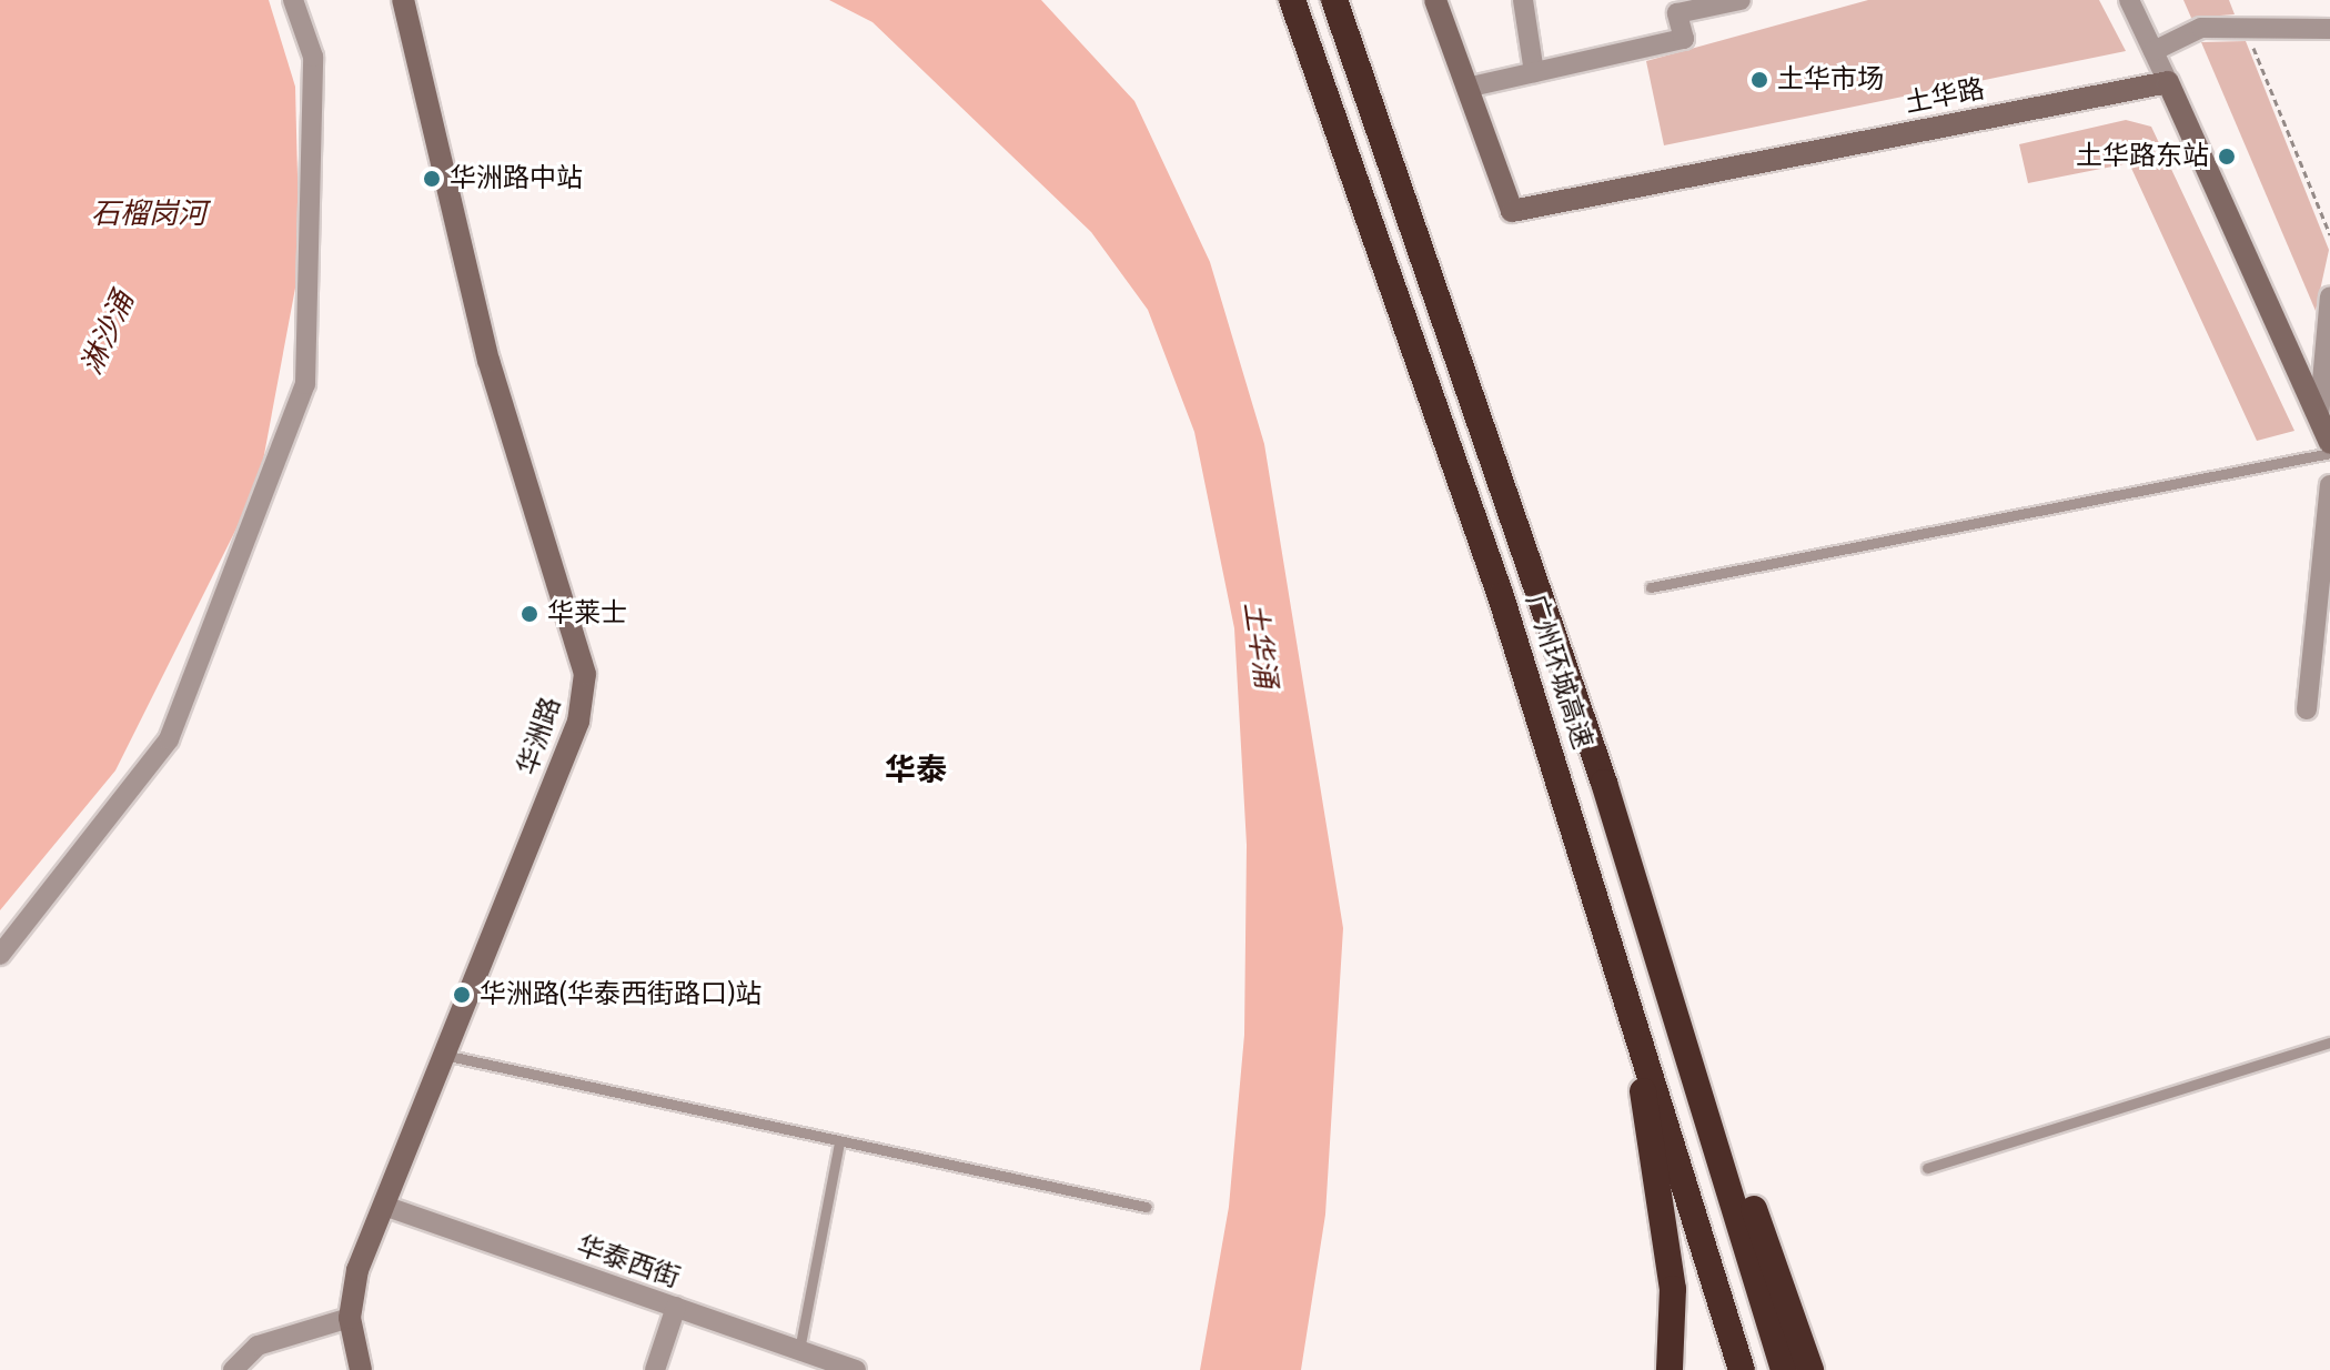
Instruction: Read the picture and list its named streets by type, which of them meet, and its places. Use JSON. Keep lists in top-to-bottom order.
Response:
{
  "streets": {
    "highway": ["广州环城高速"],
    "main road": ["土华路", "华洲路"],
    "street": ["华泰西街"]
  },
  "crossings": [
    ["华洲路", "华泰西街"]
  ],
  "districts": ["华泰"],
  "water": ["石榴岗河", "淋沙涌", "土华涌"],
  "places": [
    "土华市场",
    "土华路东站",
    "华洲路中站",
    "华莱士",
    "华洲路(华泰西街路口)站"
  ]
}
